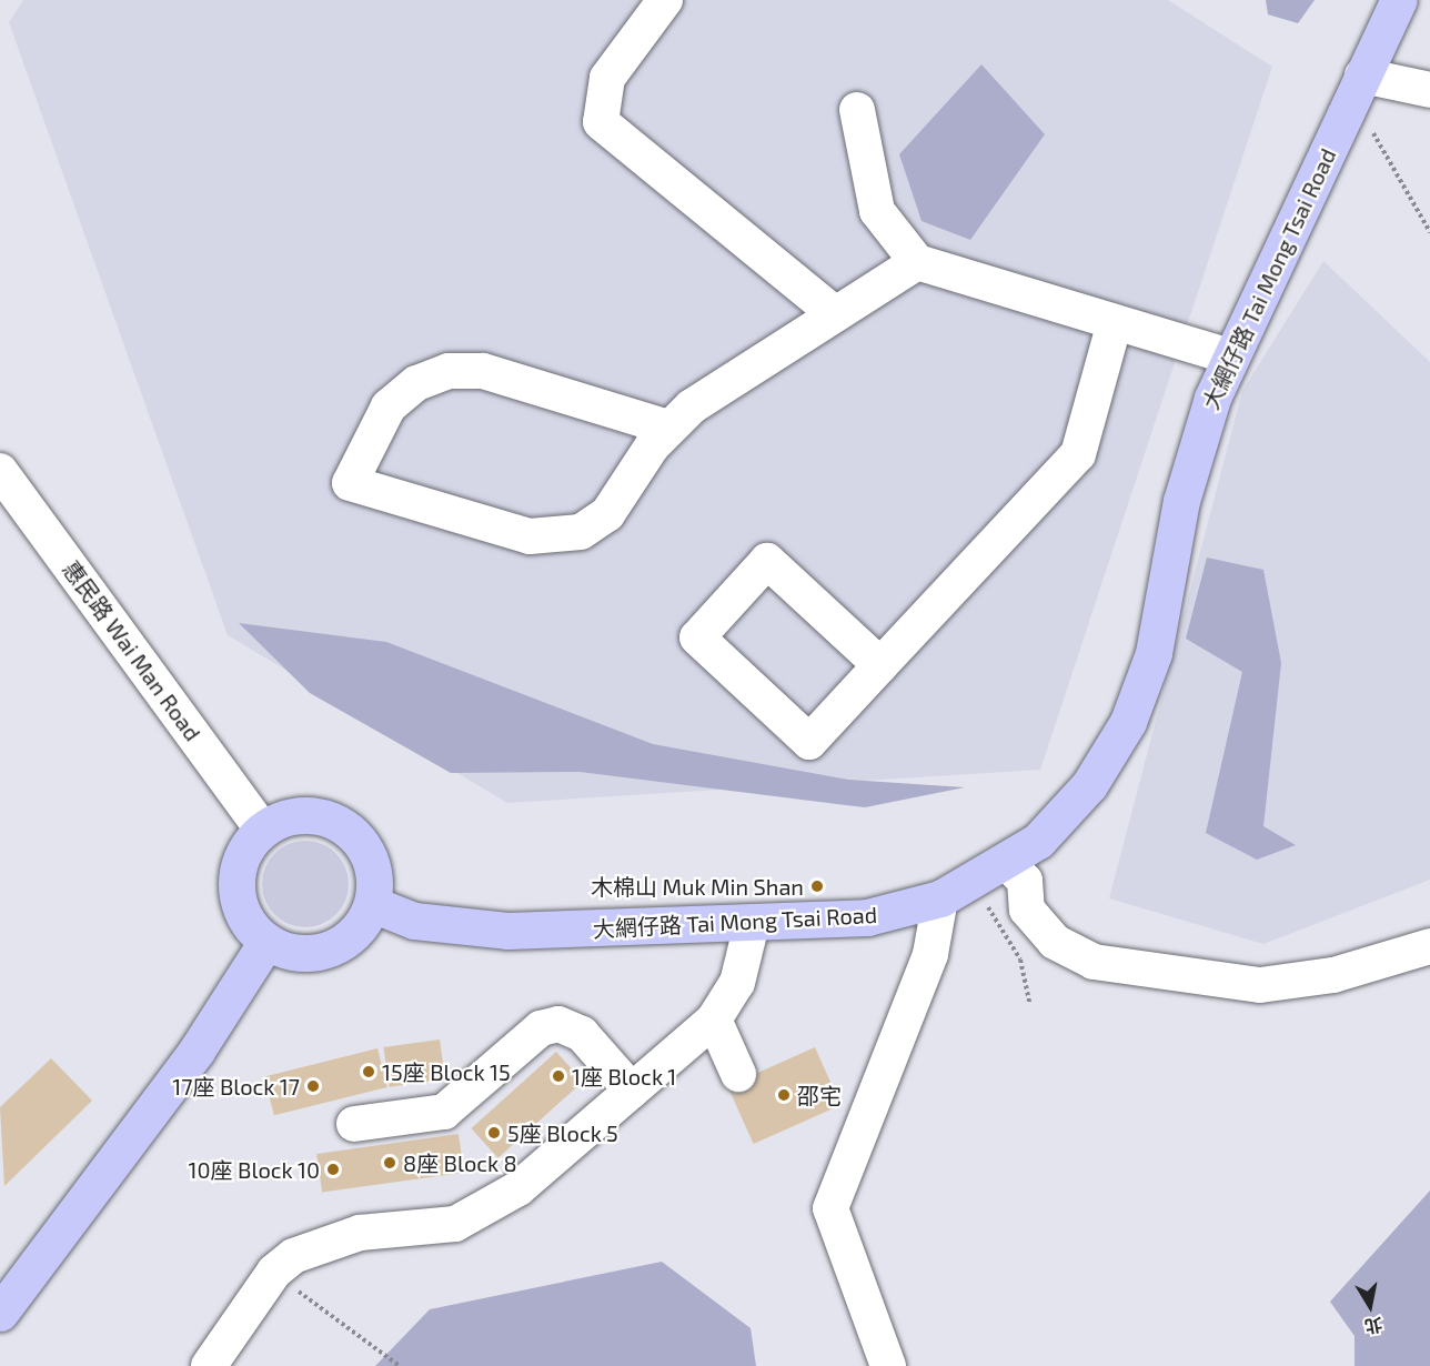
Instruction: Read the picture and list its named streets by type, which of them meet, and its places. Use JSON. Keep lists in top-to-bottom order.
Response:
{
  "streets": {
    "main road": ["大網仔路 Tai Mong Tsai Road"],
    "street": ["惠民路 Wai Man Road"]
  },
  "crossings": [
    ["大網仔路 Tai Mong Tsai Road", "惠民路 Wai Man Road"]
  ],
  "places": [
    "木棉山 Muk Min Shan",
    "15座 Block 15",
    "1座 Block 1",
    "17座 Block 17",
    "邵宅",
    "5座 Block 5",
    "8座 Block 8",
    "10座 Block 10"
  ],
  "north": "bottom"
}
